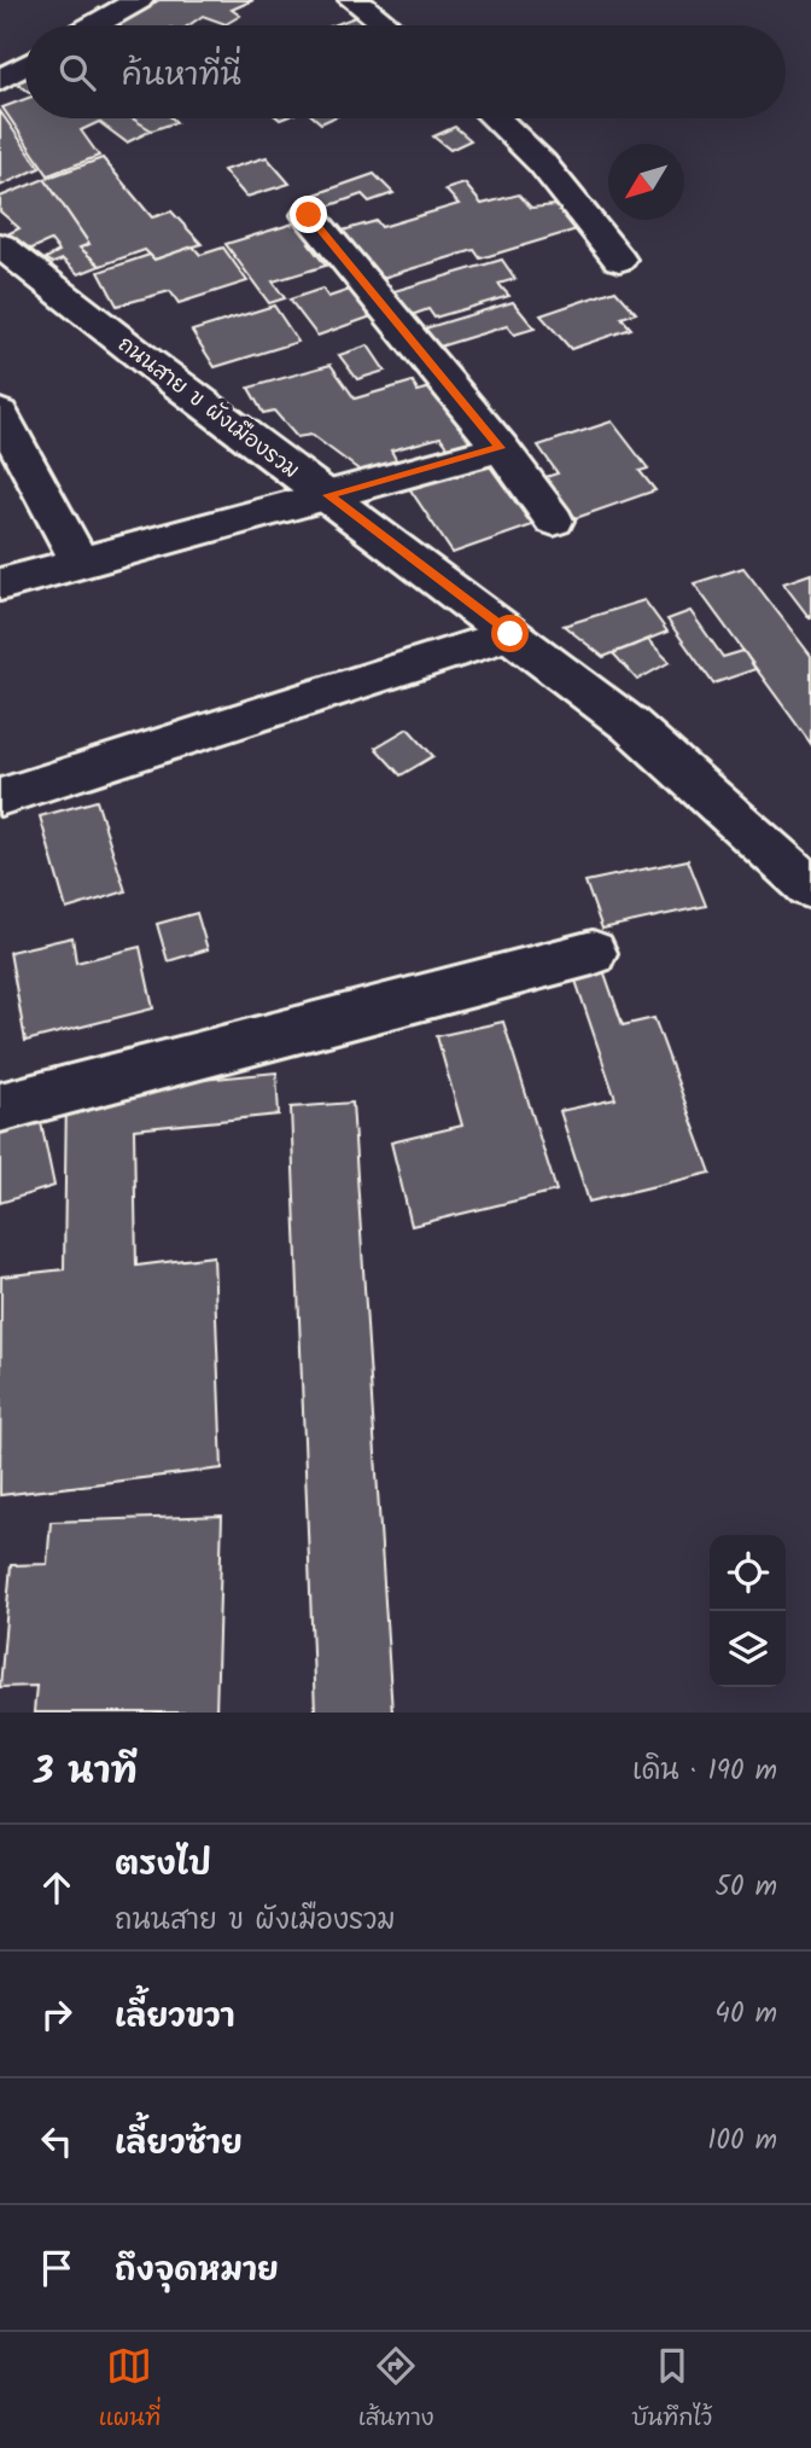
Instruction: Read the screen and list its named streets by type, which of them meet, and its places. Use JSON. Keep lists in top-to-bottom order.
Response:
{
  "streets": {
    "main road": ["ถนนสาย ข ผังเมืองรวม"]
  },
  "north": "bottom left",
  "page": {
    "search": "ค้นหาที่นี่",
    "heading": ["3 นาที", "เดิน · 190 m"],
    "list": [
      ["ตรงไป", "ถนนสาย ข ผังเมืองรวม", "50 m"],
      ["เลี้ยวขวา", "40 m"],
      ["เลี้ยวซ้าย", "100 m"],
      "ถึงจุดหมาย"
    ],
    "nav": ["แผนที่", "เส้นทาง", "บันทึกไว้"]
  }
}
